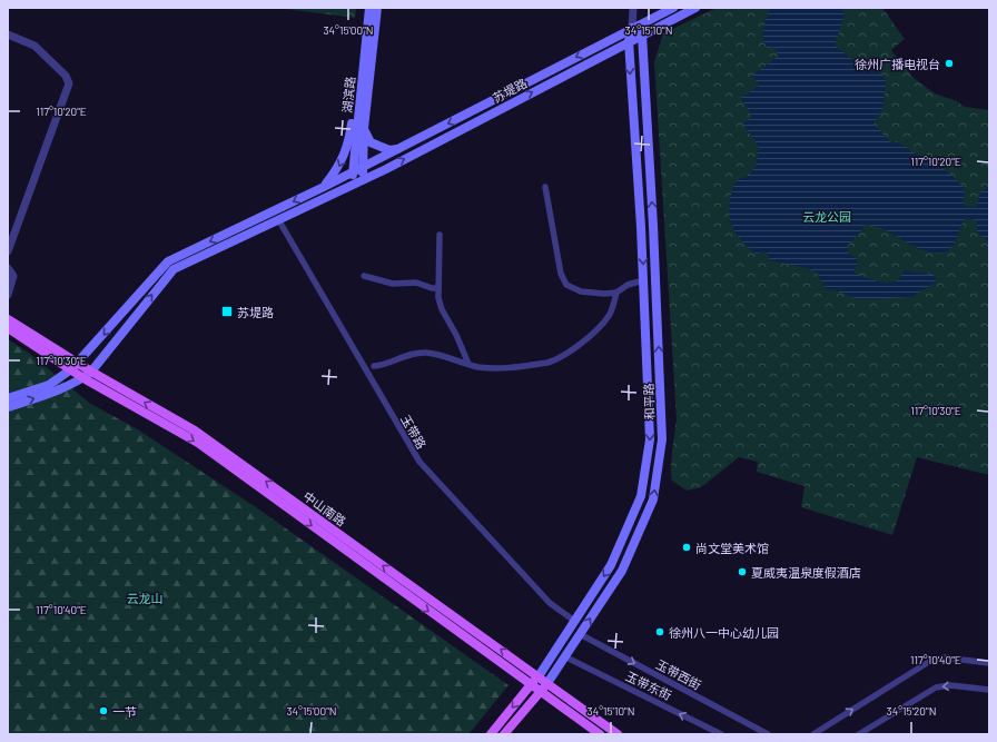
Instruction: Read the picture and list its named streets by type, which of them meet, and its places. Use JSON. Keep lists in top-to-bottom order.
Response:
{
  "streets": {
    "main road": [
      "苏堤路",
      "湖滨路",
      "和平路",
      "中山南路"
    ],
    "street": ["玉带路", "玉带西街", "玉带东街"]
  },
  "crossings": [
    ["苏堤路", "湖滨路"],
    ["苏堤路", "和平路"],
    ["苏堤路", "玉带路"],
    ["苏堤路", "中山南路"],
    ["和平路", "玉带路"],
    ["和平路", "中山南路"],
    ["和平路", "玉带西街"],
    ["和平路", "玉带东街"]
  ],
  "one_way": ["玉带西街", "玉带东街"],
  "parks": ["云龙公园", "云龙山"],
  "places": {
    "other": [
      "徐州广播电视台",
      "尚文堂美术馆",
      "夏威夷温泉度假酒店",
      "徐州八一中心幼儿园",
      "一节"
    ],
    "transit": ["苏堤路"]
  },
  "coordinates": [
    "34°15'00\"N",
    "34°15'10\"N",
    "117°10'20\"E",
    "117°10'30\"E",
    "117°10'40\"E",
    "34°15'20\"N"
  ]
}
